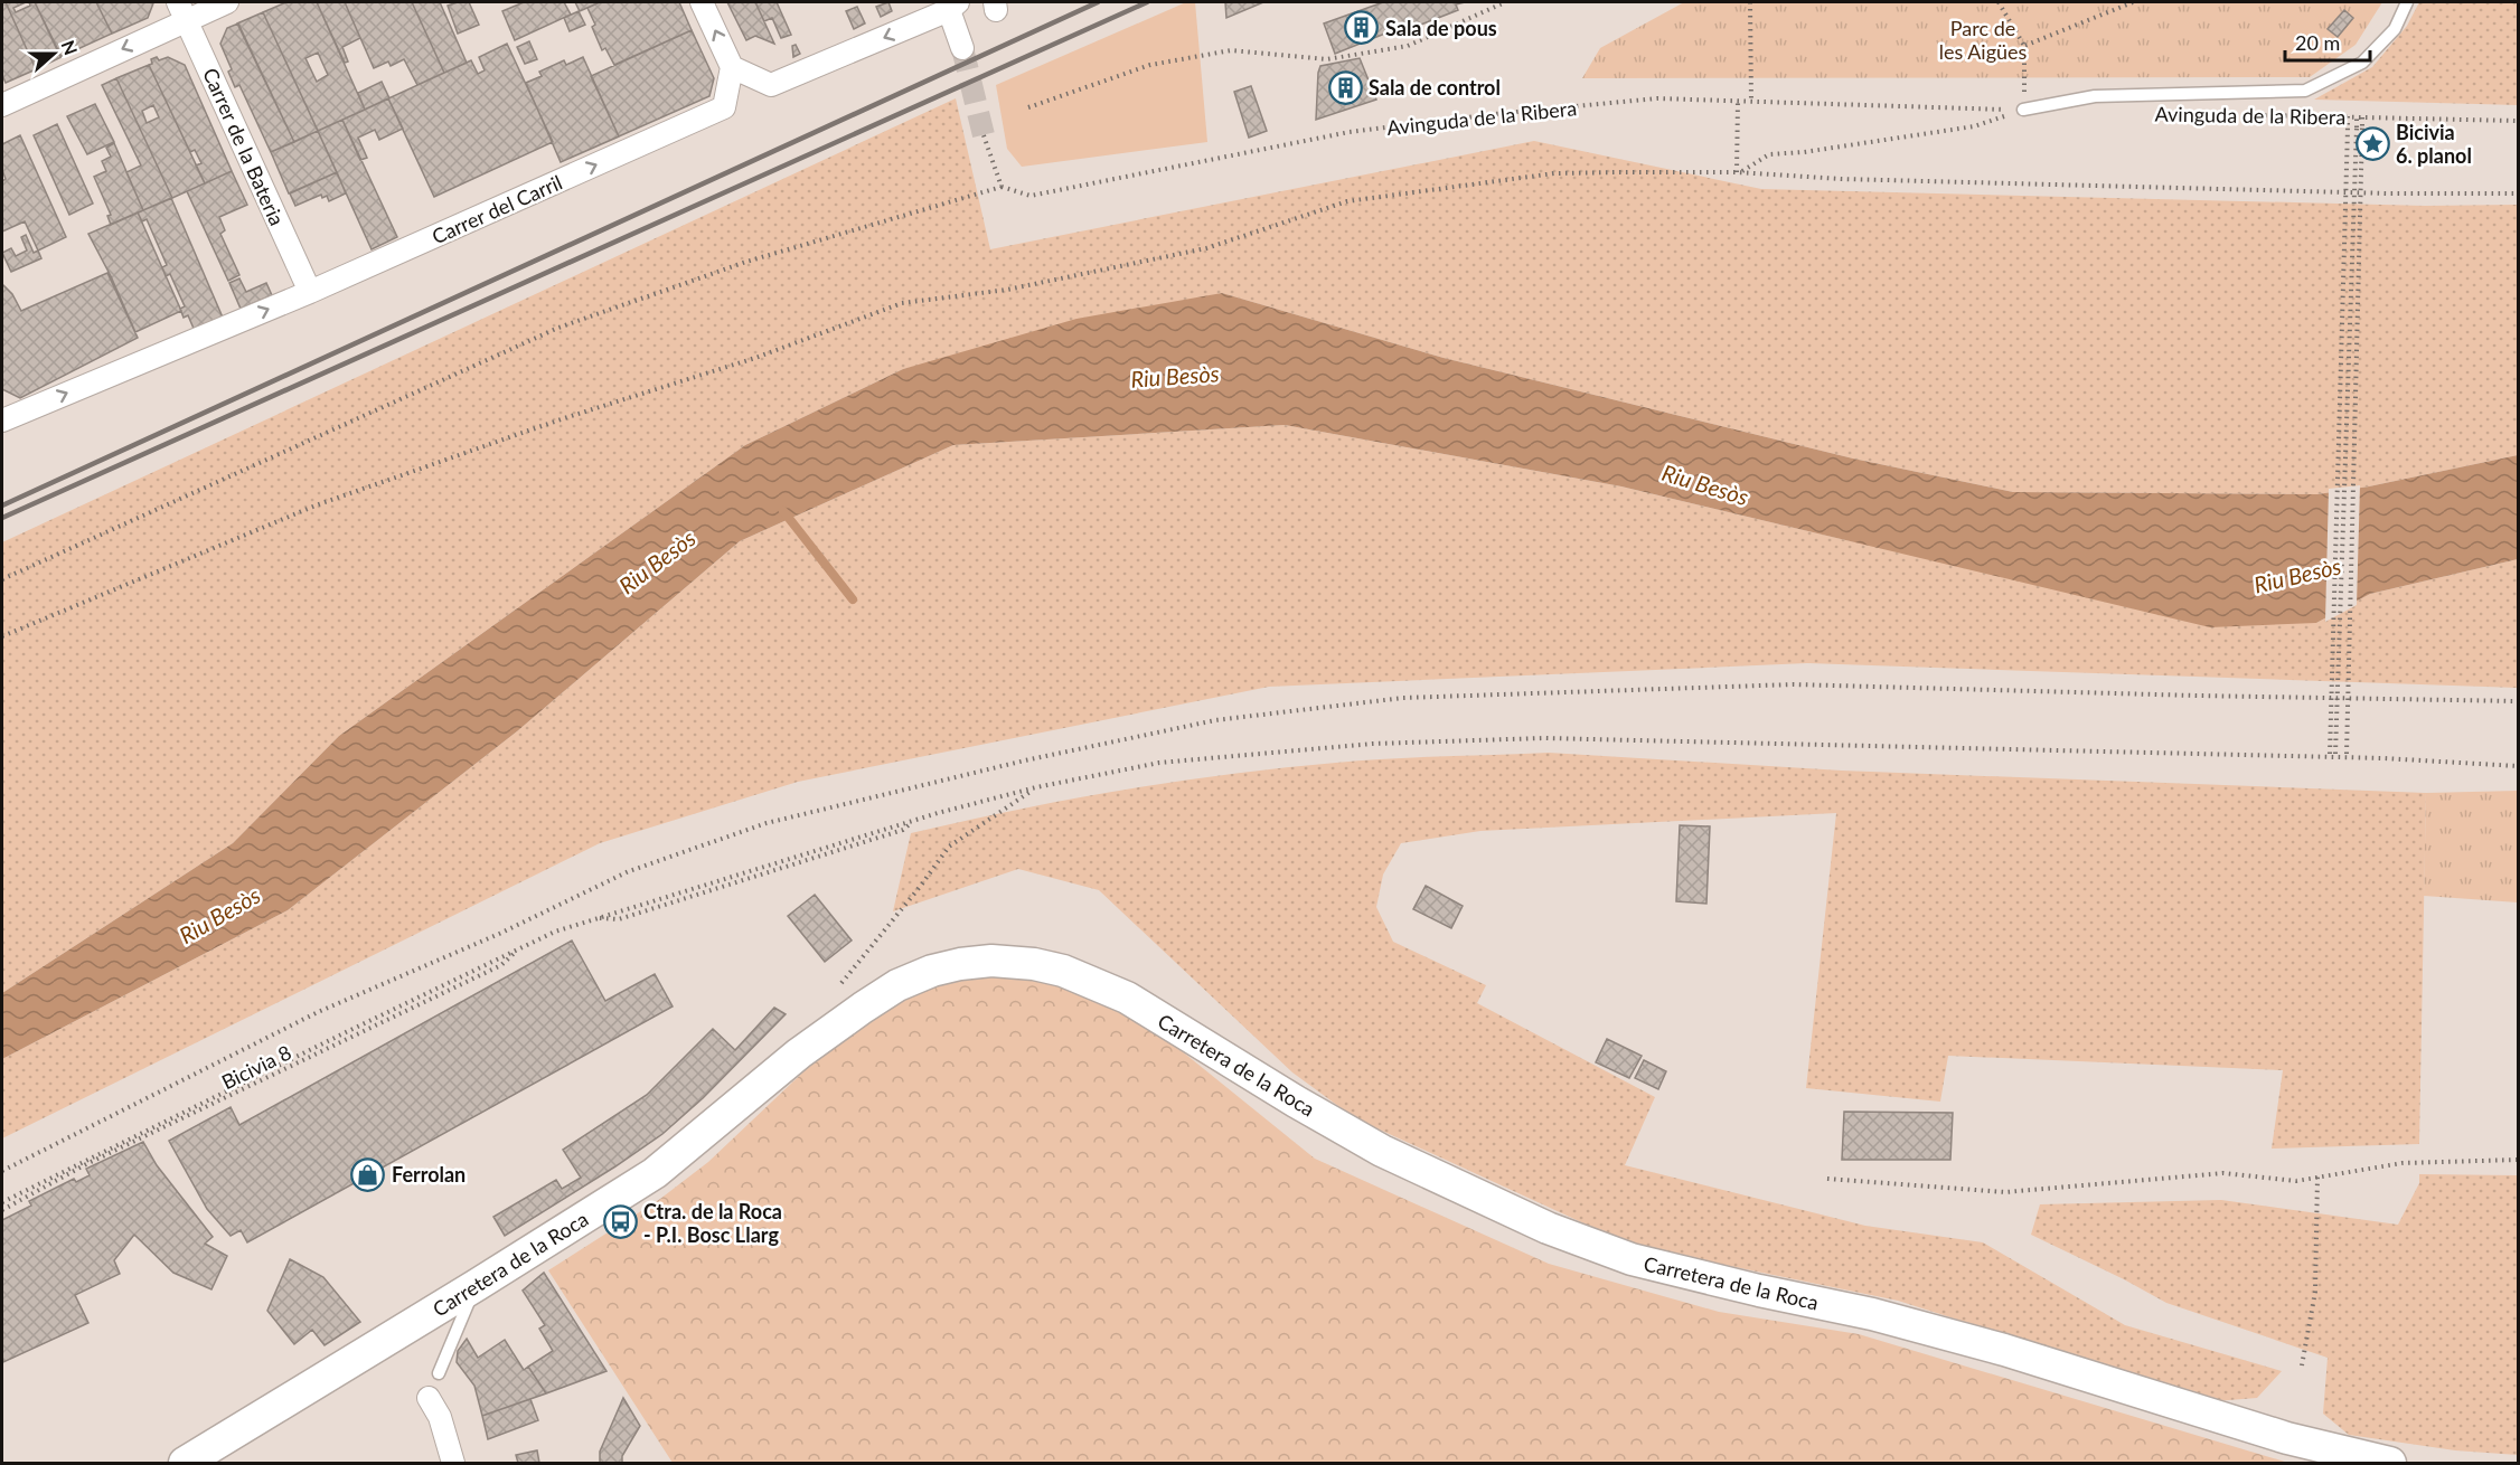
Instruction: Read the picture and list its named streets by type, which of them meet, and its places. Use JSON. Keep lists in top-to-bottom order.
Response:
{
  "streets": {
    "street": ["Carrer de la Bateria", "Carrer del Carril", "Carretera de la Roca"],
    "lane": ["Avinguda de la Ribera"],
    "path": ["Bicivia 8"]
  },
  "crossings": [
    ["Carrer de la Bateria", "Carrer del Carril"]
  ],
  "one_way": ["Carrer del Carril"],
  "water": ["Riu Besòs"],
  "parks": ["Parc de les Aigües"],
  "places": {
    "building": ["Sala de pous", "Sala de control"],
    "place": ["Bicivia 6. planol"],
    "shop": ["Ferrolan"],
    "bus stop": ["Ctra. de la Roca - P.I. Bosc Llarg"]
  },
  "scale_bar": "20 m",
  "north": "right"
}
